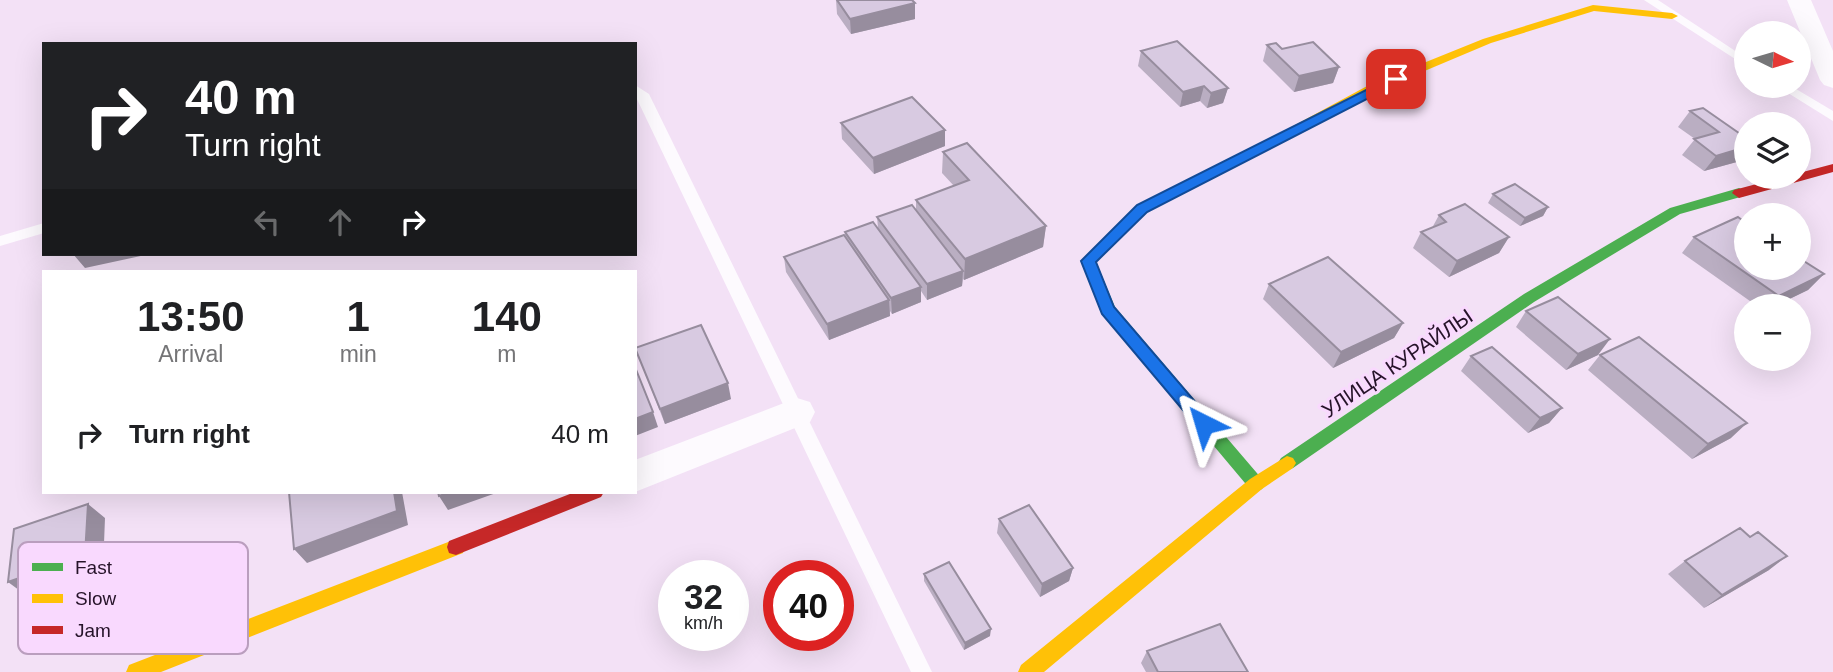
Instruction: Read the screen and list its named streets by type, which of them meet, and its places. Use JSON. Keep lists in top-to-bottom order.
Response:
{
  "streets": {
    "street": ["УЛИЦА КУРАЙЛЫ"]
  },
  "legend": ["Fast", "Slow", "Jam"],
  "north": "right",
  "page": {
    "map_buttons": ["+", "−"],
    "turn": ["40 m", "Turn right"],
    "eta": [
      "13:50",
      "Arrival",
      "1",
      "min",
      "140",
      "m"
    ],
    "list": [
      {
        "name": "Turn right",
        "value": "40 m"
      }
    ],
    "speed": "32 km/h",
    "limit": "40"
  }
}
